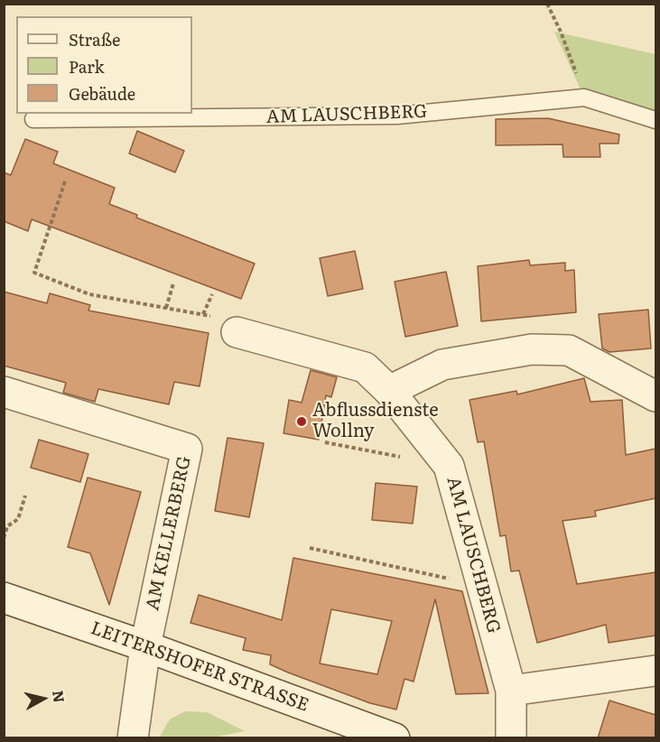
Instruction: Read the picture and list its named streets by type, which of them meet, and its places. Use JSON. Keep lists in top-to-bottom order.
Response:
{
  "streets": {
    "street": ["AM LAUSCHBERG", "AM KELLERBERG", "LEITERSHOFER STRASSE"]
  },
  "crossings": [
    ["AM KELLERBERG", "LEITERSHOFER STRASSE"]
  ],
  "places": ["Abflussdienste Wollny"],
  "legend": ["Straße", "Park", "Gebäude"],
  "north": "right"
}
